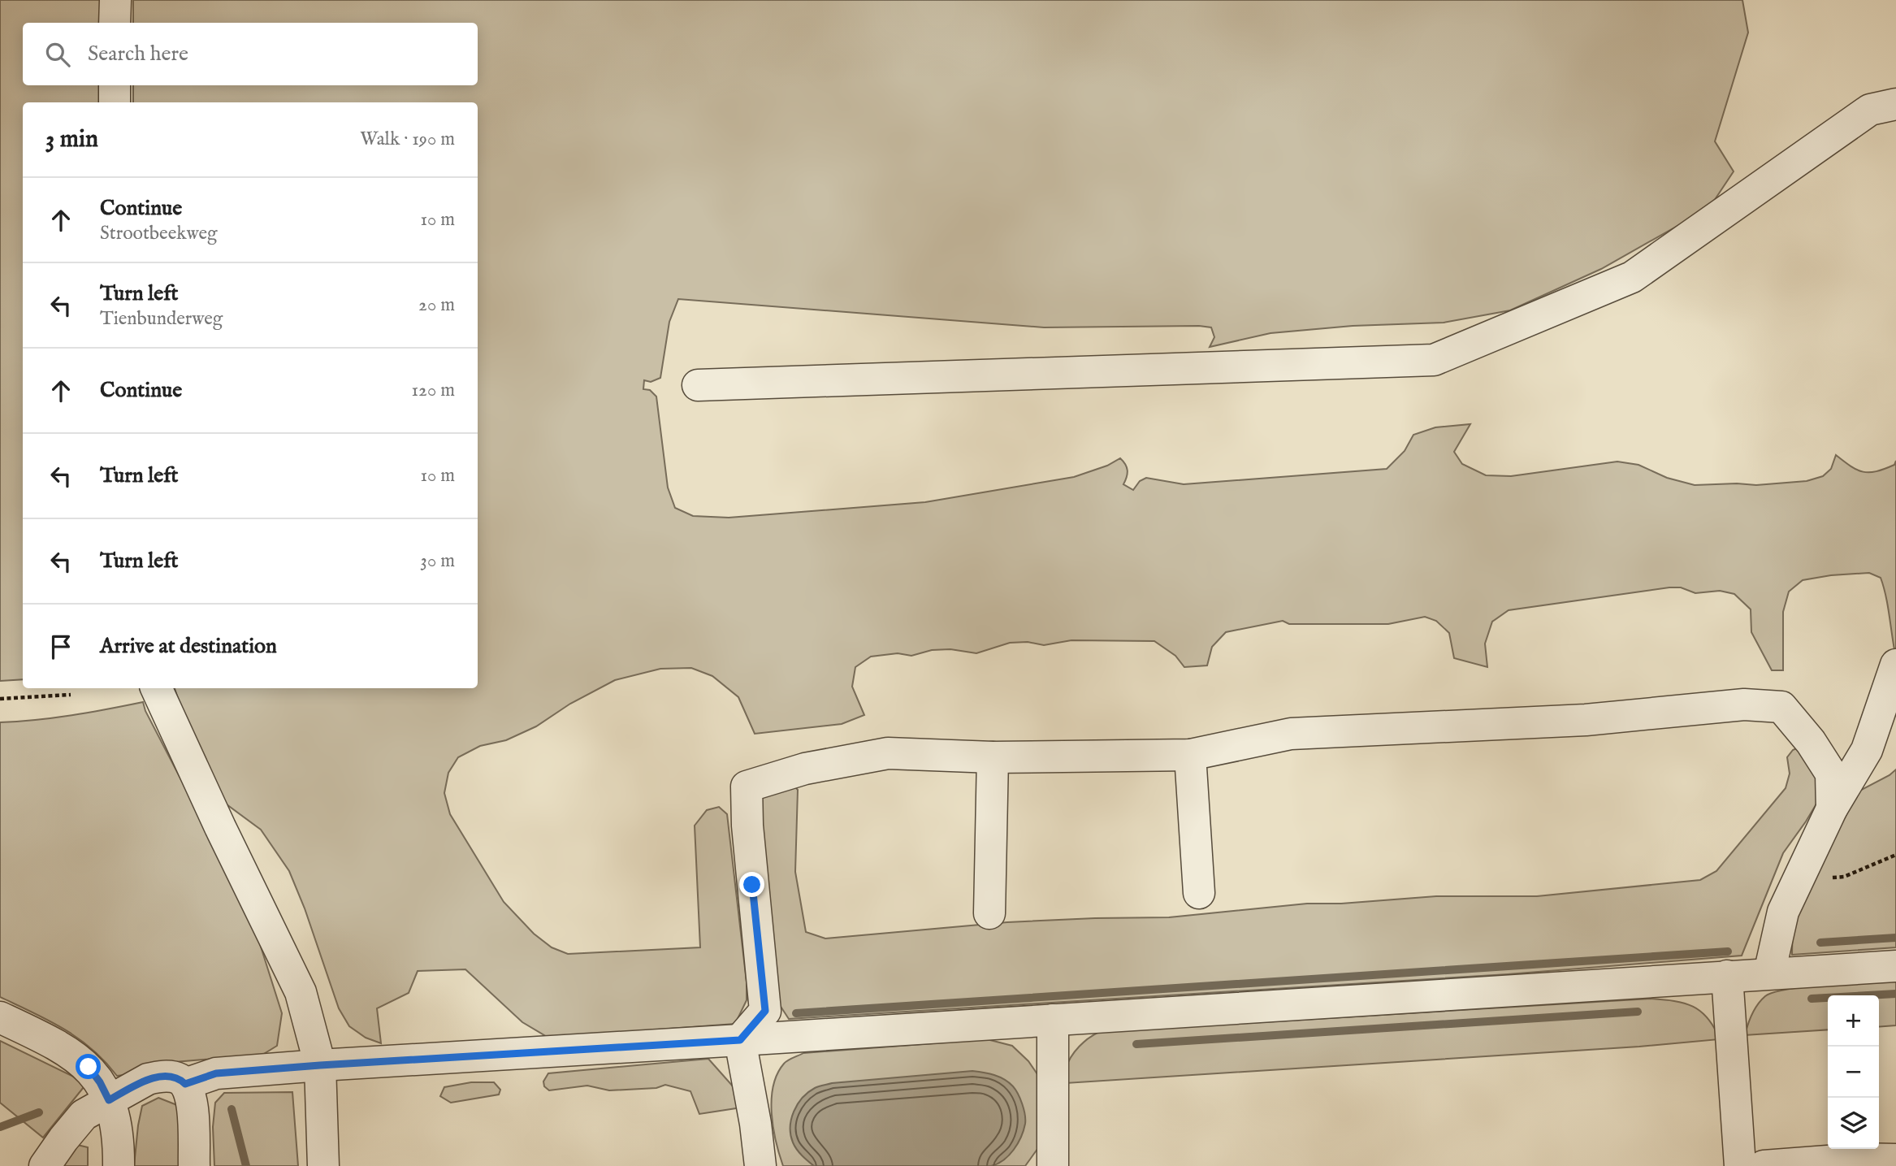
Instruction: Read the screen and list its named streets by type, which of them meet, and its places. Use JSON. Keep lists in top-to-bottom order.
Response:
{
  "page": {
    "search": "Search here",
    "heading": ["3 min", "Walk · 190 m"],
    "list": [
      ["Continue", "Strootbeekweg", "10 m"],
      ["Turn left", "Tienbunderweg", "20 m"],
      ["Continue", "120 m"],
      ["Turn left", "10 m"],
      ["Turn left", "30 m"],
      "Arrive at destination"
    ],
    "map_buttons": ["+", "−"]
  }
}
